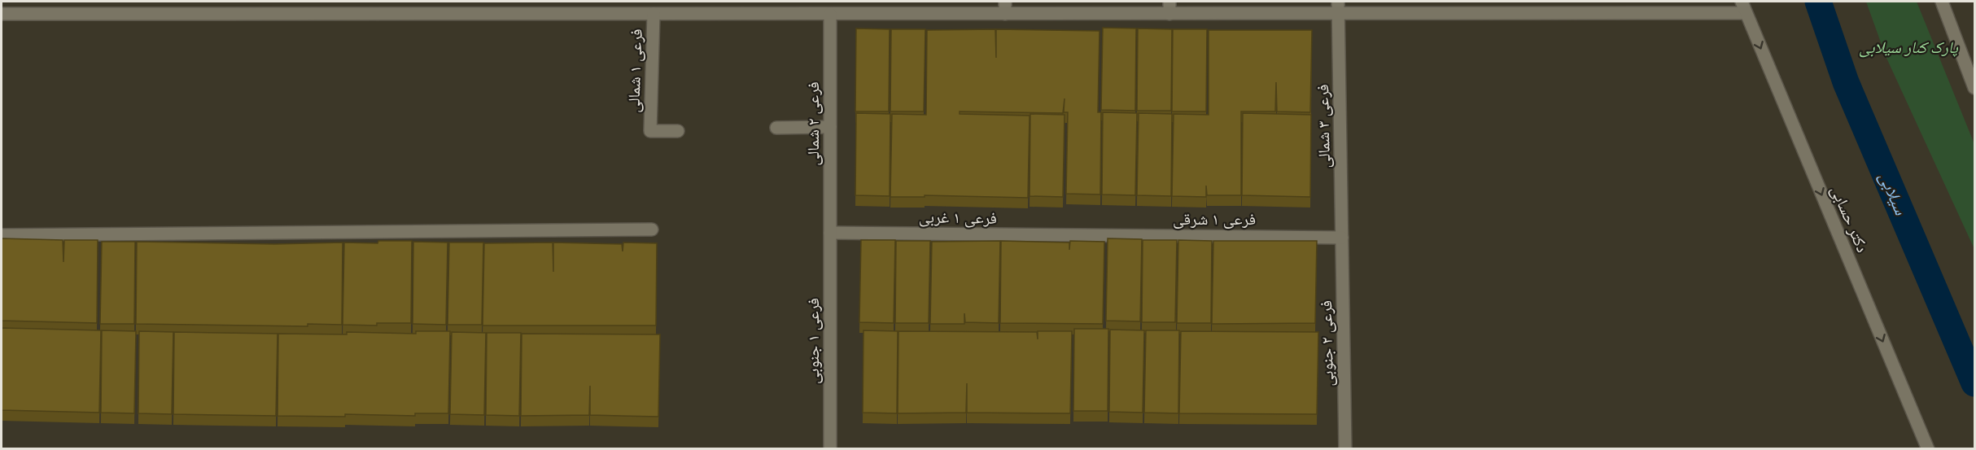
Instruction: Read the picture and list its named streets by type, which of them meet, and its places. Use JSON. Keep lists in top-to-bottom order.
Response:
{
  "streets": {
    "street": [
      "فرعی ۱ شمالی",
      "فرعی ۲ شمالی",
      "فرعی ۳ شمالی",
      "فرعی ۱ غربی",
      "فرعی ۱ شرقی",
      "دکتر حسابی",
      "فرعی ۱ جنوبی",
      "فرعی ۲ جنوبی"
    ]
  },
  "crossings": [
    ["فرعی ۲ شمالی", "فرعی ۱ غربی"],
    ["فرعی ۲ شمالی", "فرعی ۱ جنوبی"],
    ["فرعی ۳ شمالی", "فرعی ۱ شرقی"],
    ["فرعی ۳ شمالی", "فرعی ۲ جنوبی"],
    ["فرعی ۱ غربی", "فرعی ۱ شرقی"],
    ["فرعی ۱ غربی", "فرعی ۱ جنوبی"],
    ["فرعی ۱ شرقی", "فرعی ۲ جنوبی"]
  ],
  "one_way": ["دکتر حسابی"],
  "water": ["سیلابی"],
  "parks": ["پارک کنار سیلابی"]
}
